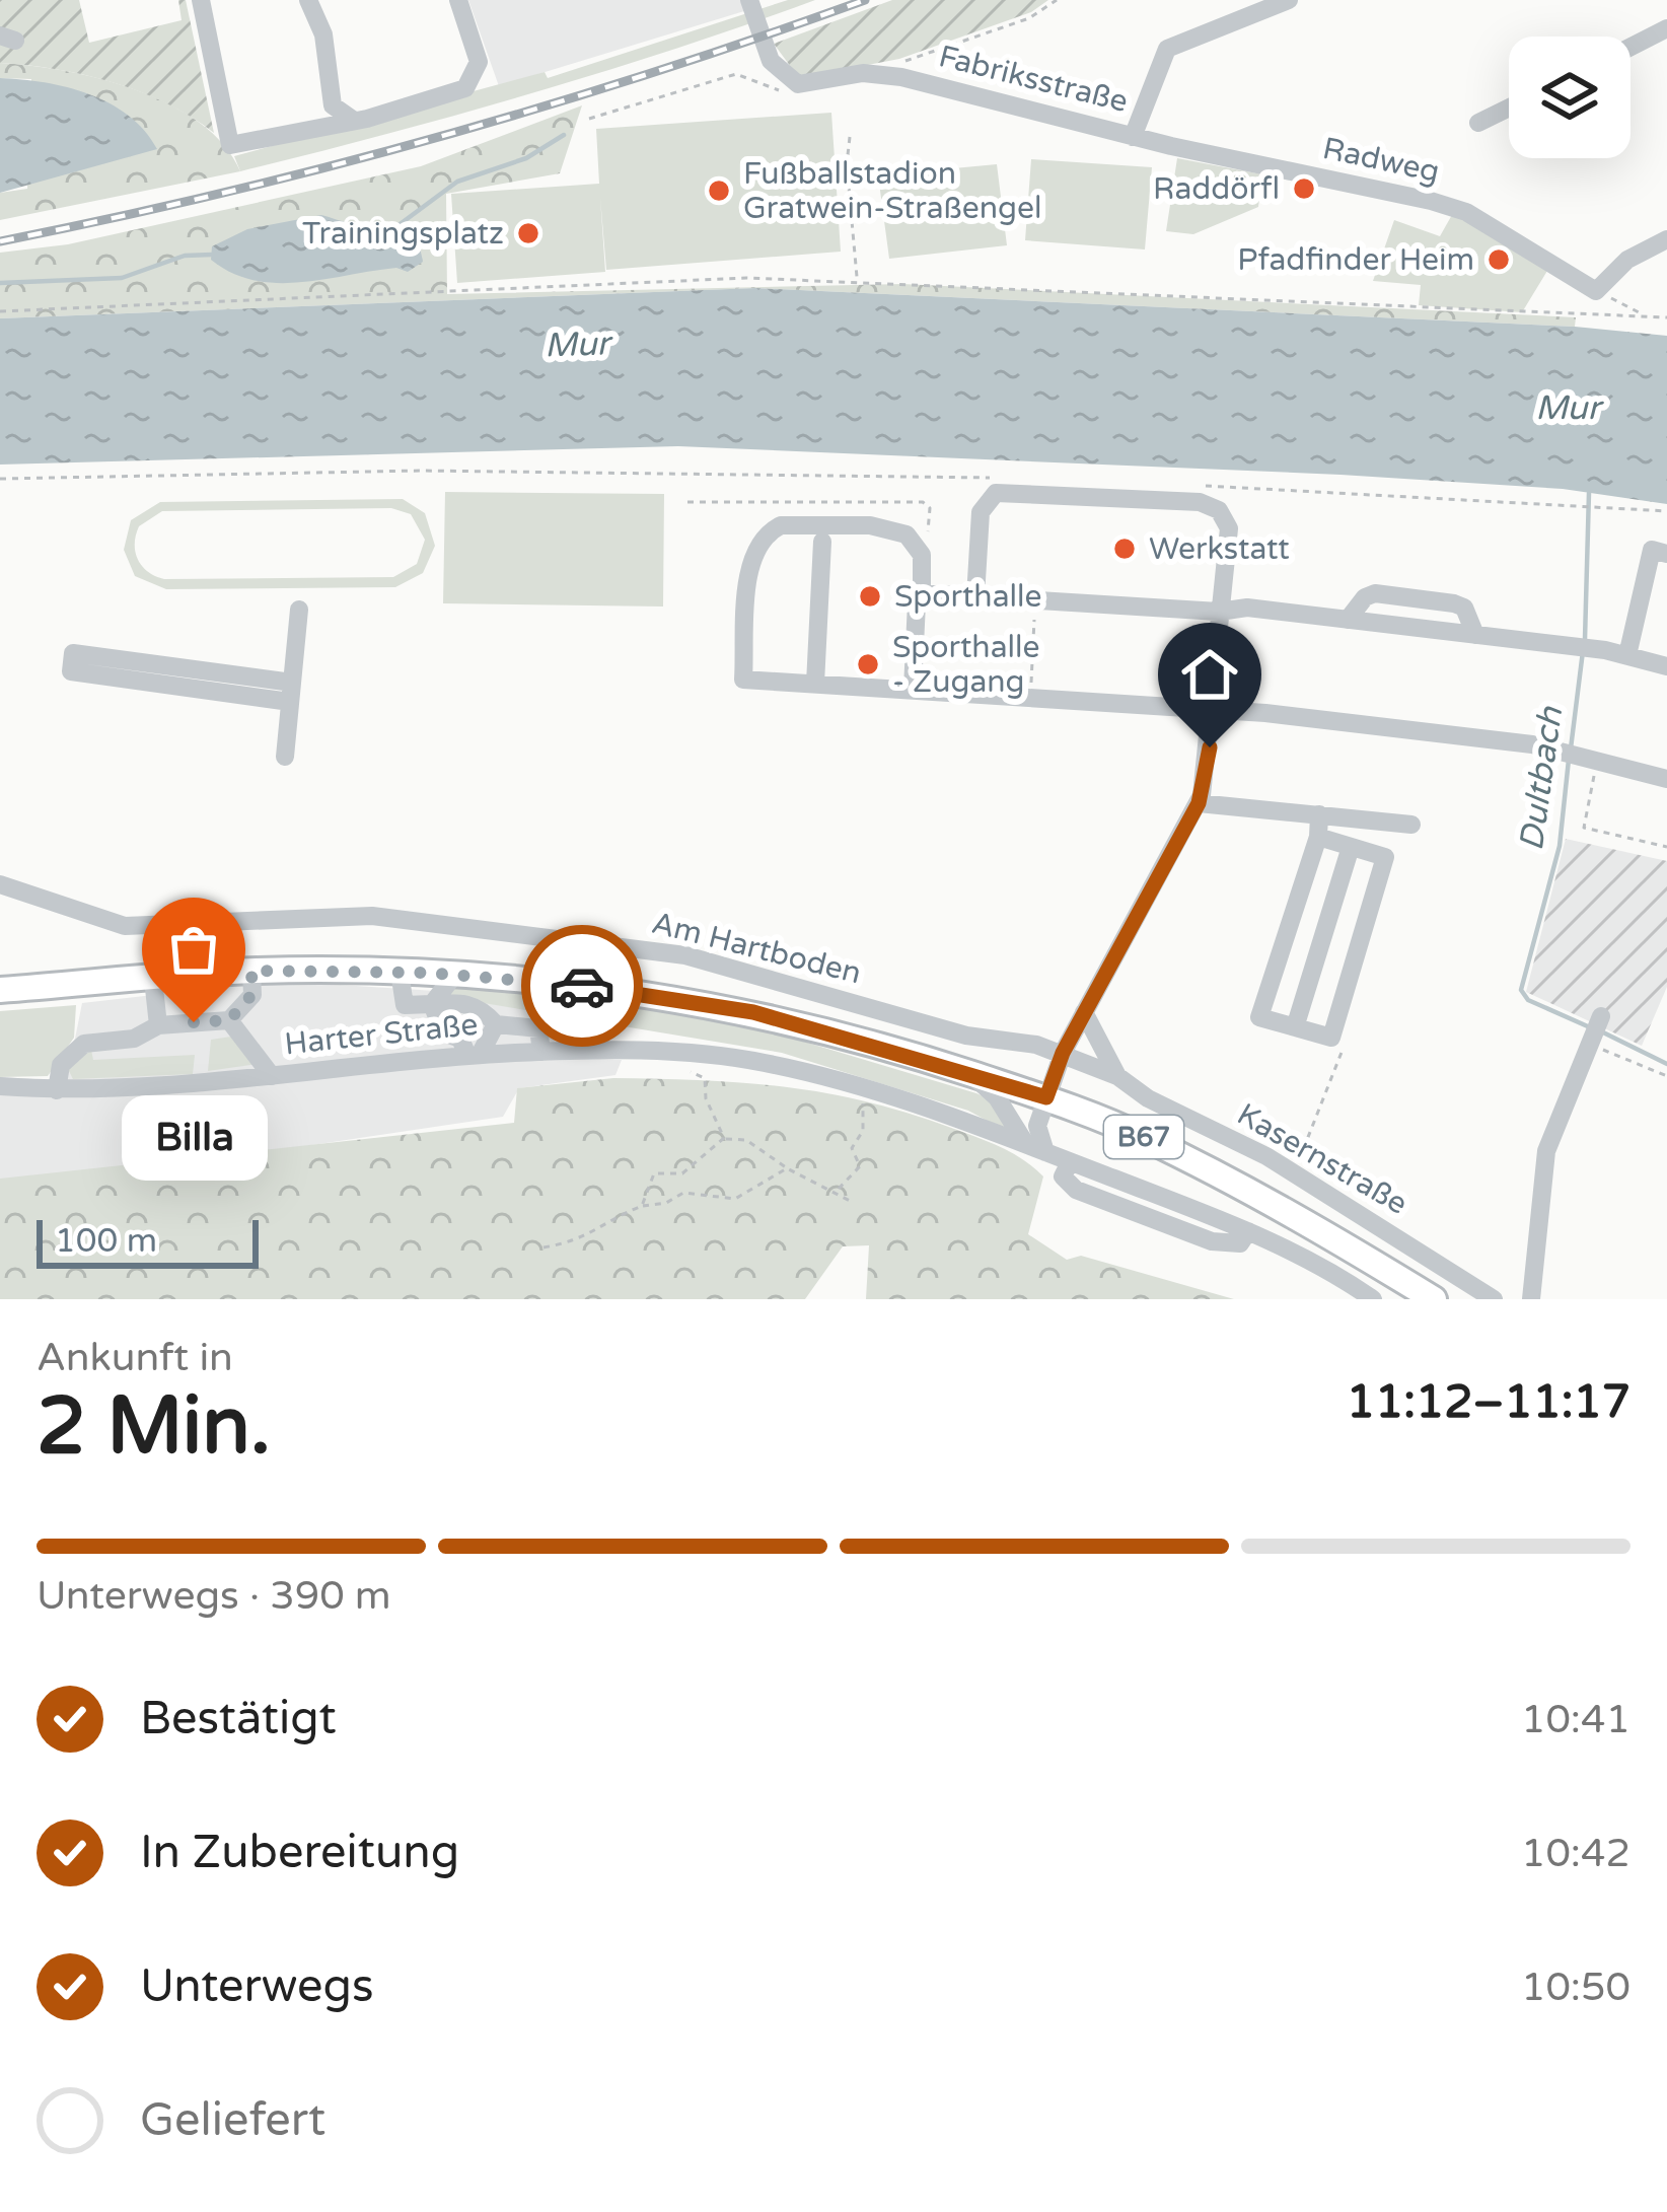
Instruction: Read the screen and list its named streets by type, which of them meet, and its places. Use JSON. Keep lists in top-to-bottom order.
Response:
{
  "streets": {
    "main road": ["B67"],
    "street": [
      "Fabriksstraße",
      "Radweg",
      "Am Hartboden",
      "Harter Straße",
      "Kasernstraße"
    ]
  },
  "crossings": [
    ["Fabriksstraße", "Radweg"],
    ["Am Hartboden", "Kasernstraße"]
  ],
  "water": ["Mur", "Dultbach"],
  "places": [
    "Raddörfl",
    "Fußballstadion Gratwein-Straßengel",
    "Trainingsplatz",
    "Pfadfinder Heim",
    "Werkstatt",
    "Sporthalle",
    "Sporthalle - Zugang",
    "Billa"
  ],
  "scale_bar": "100 m",
  "page": {
    "bubble": "Billa",
    "scale": "100 m",
    "heading": ["2 Min.", "Ankunft in", "11:12–11:17"],
    "bar": "Unterwegs · 390 m",
    "list": [
      ["Bestätigt", "10:41"],
      ["In Zubereitung", "10:42"],
      ["Unterwegs", "10:50"],
      "Geliefert"
    ]
  }
}
